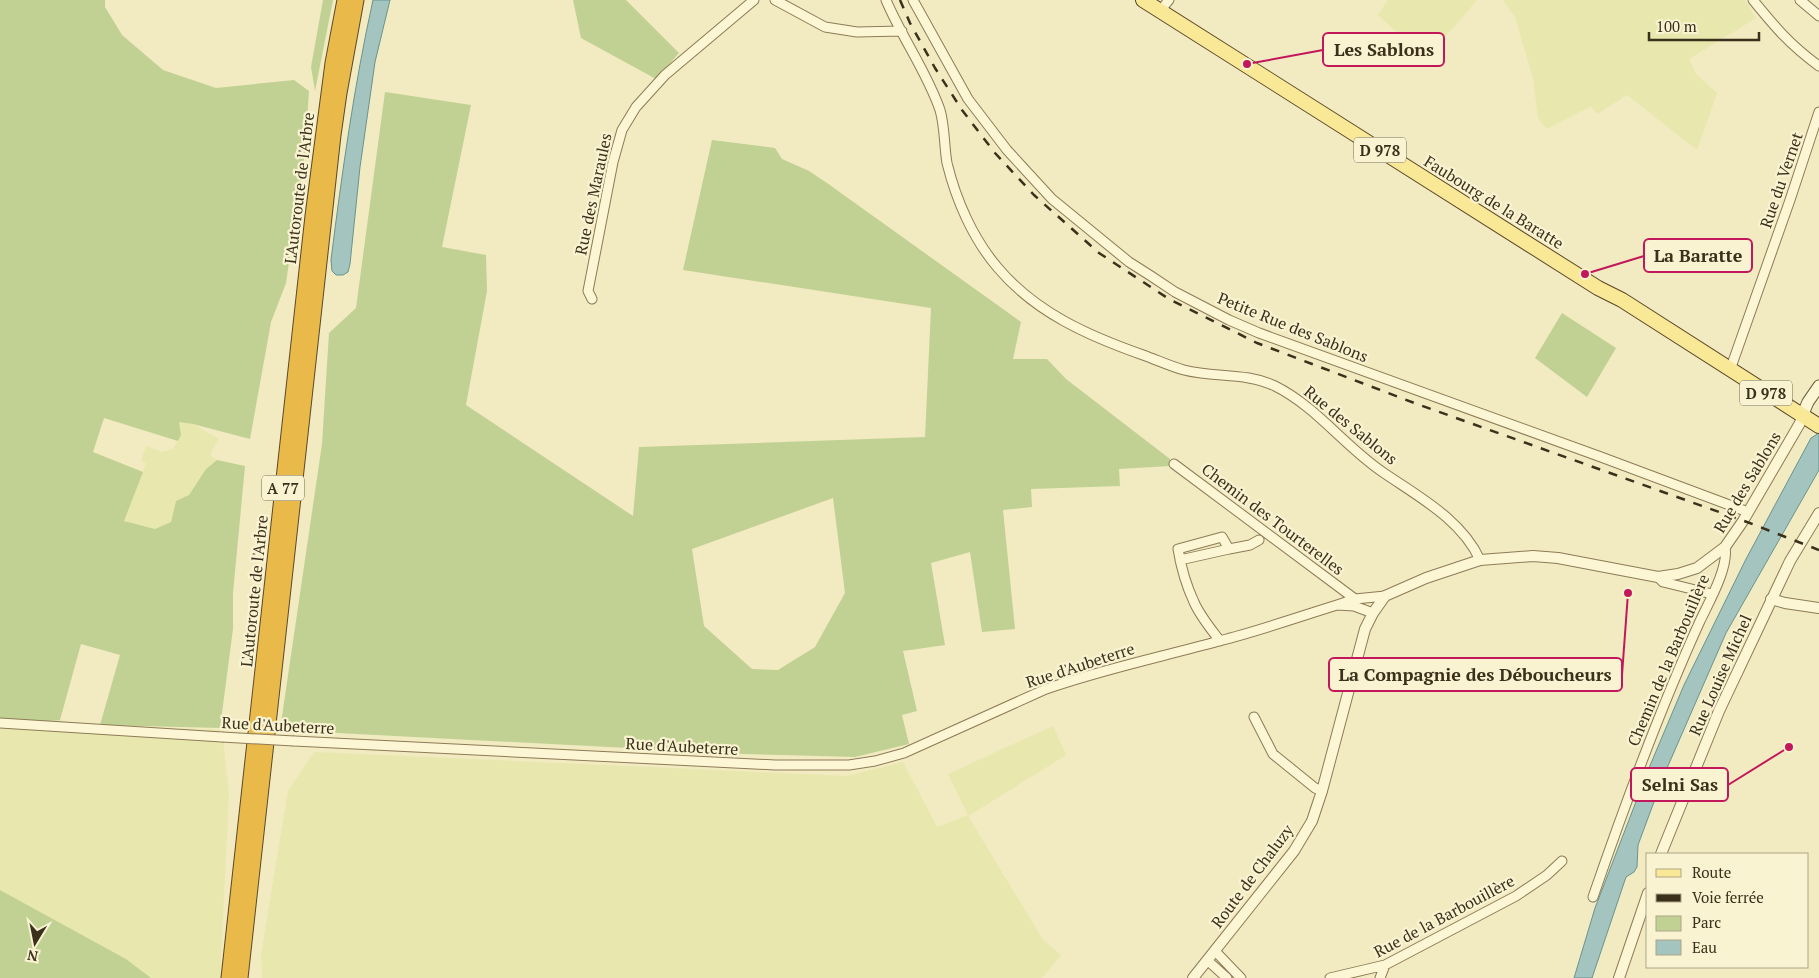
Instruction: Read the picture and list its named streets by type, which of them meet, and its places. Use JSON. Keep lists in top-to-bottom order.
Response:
{
  "streets": {
    "highway": ["L'Autoroute de l'Arbre", "A 77"],
    "main road": ["D 978", "Faubourg de la Baratte"],
    "street": [
      "Rue du Vernet",
      "Rue des Maraules",
      "Petite Rue des Sablons",
      "Rue des Sablons",
      "Chemin des Tourterelles",
      "Chemin de la Barbouillère",
      "Rue d'Aubeterre",
      "Rue Louise Michel",
      "Route de Chaluzy",
      "Rue de la Barbouillère"
    ]
  },
  "crossings": [
    ["Rue du Vernet", "Faubourg de la Baratte"],
    ["Faubourg de la Baratte", "Rue des Sablons"],
    ["Petite Rue des Sablons", "Rue des Sablons"],
    ["Rue des Sablons", "Chemin de la Barbouillère"],
    ["Chemin des Tourterelles", "Rue d'Aubeterre"],
    ["Rue d'Aubeterre", "Route de Chaluzy"]
  ],
  "places": [
    "Les Sablons",
    "La Baratte",
    "La Compagnie des Déboucheurs",
    "Selni Sas"
  ],
  "legend": [
    "Route",
    "Voie ferrée",
    "Parc",
    "Eau"
  ],
  "scale_bar": "100 m",
  "north": "bottom"
}
